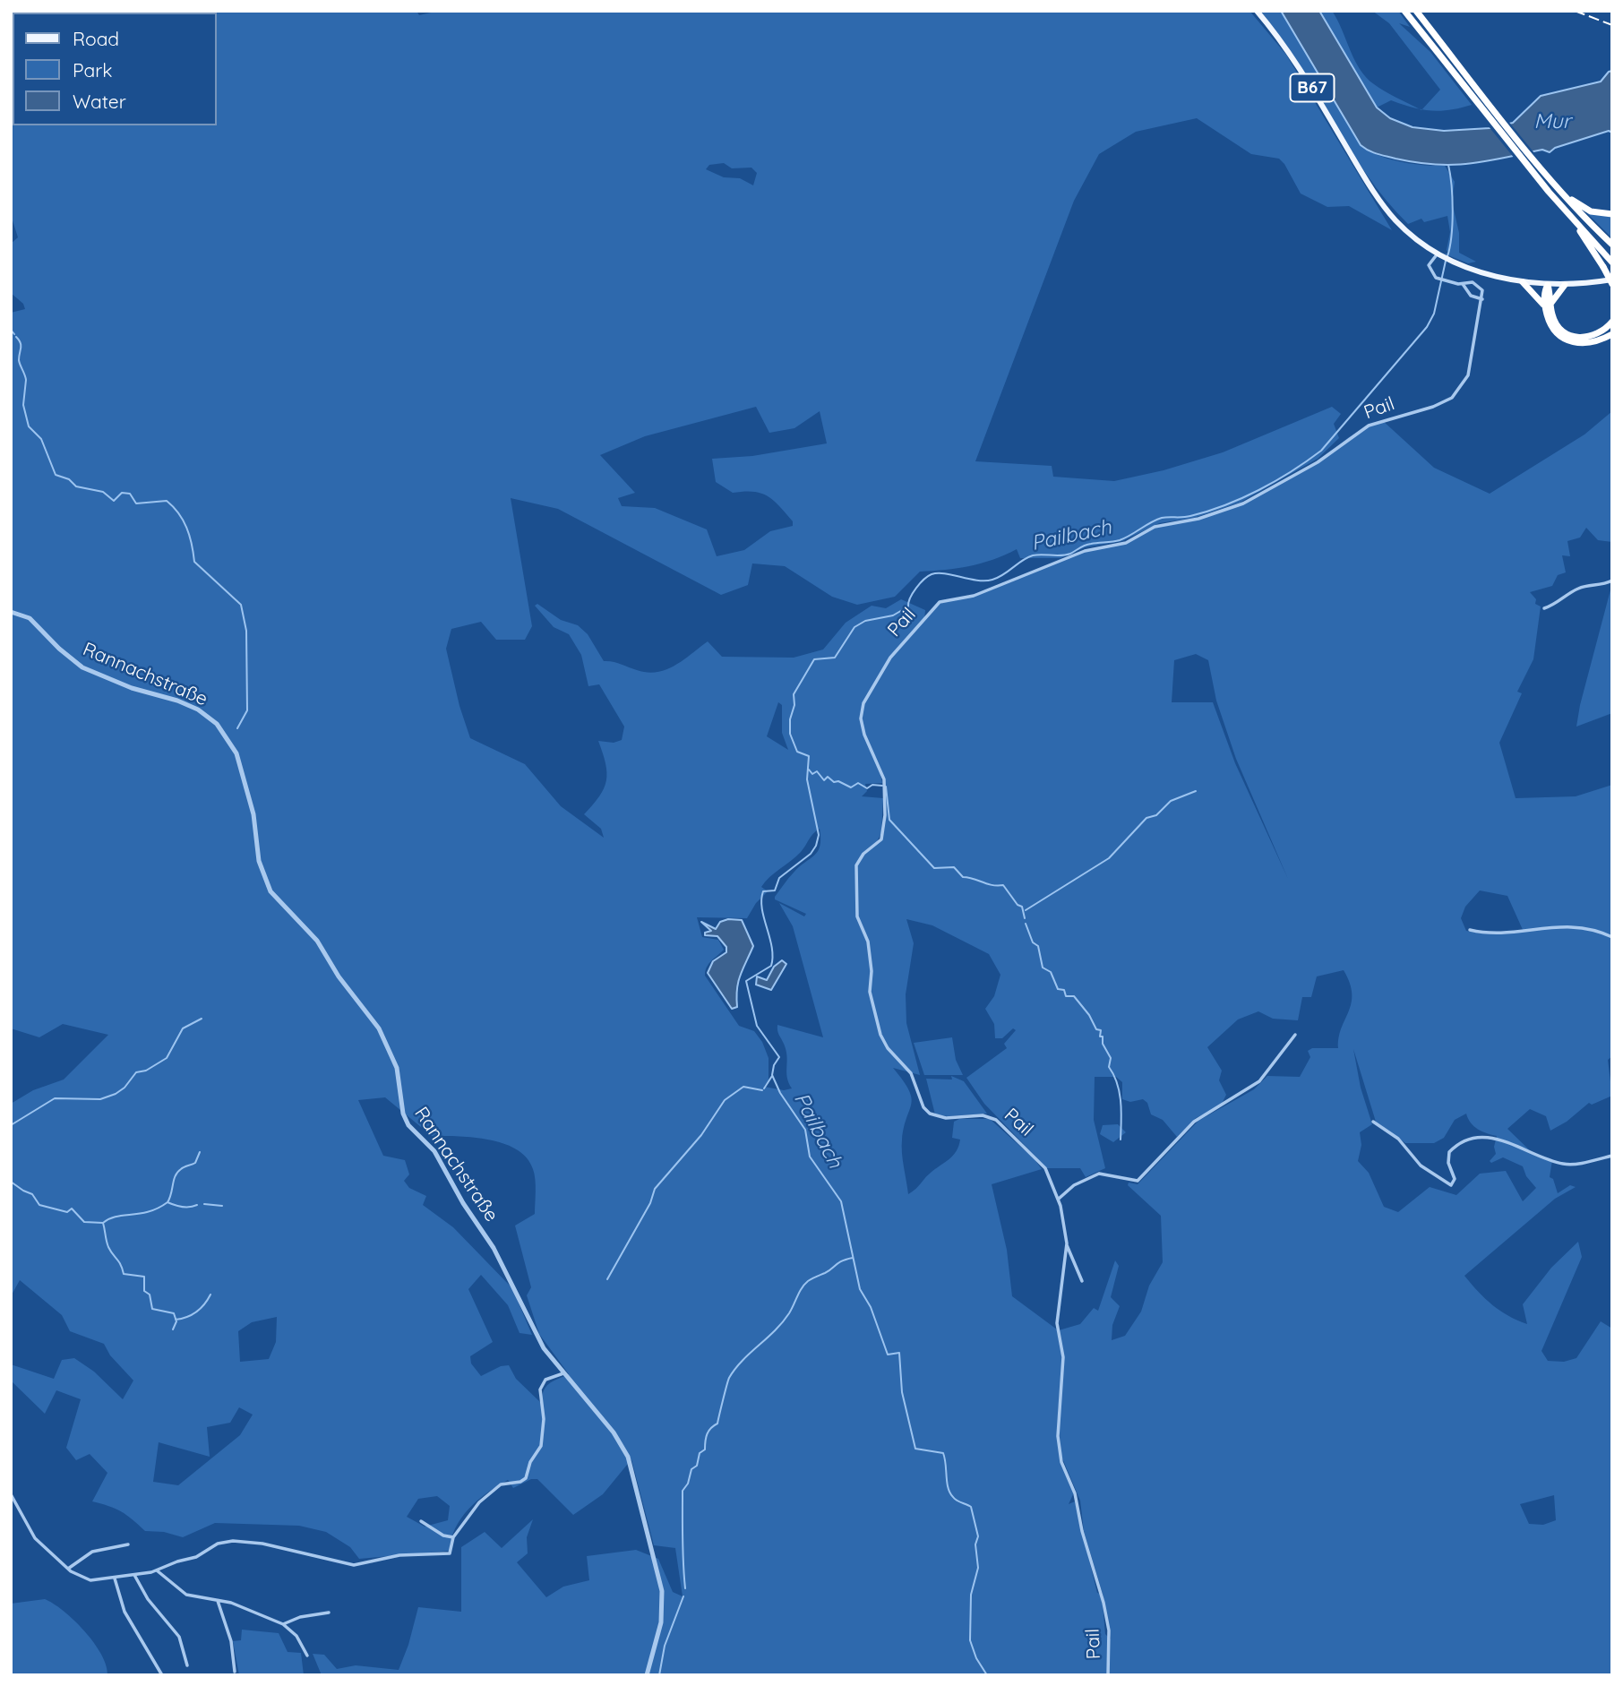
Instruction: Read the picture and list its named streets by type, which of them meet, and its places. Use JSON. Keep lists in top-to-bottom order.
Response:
{
  "streets": {
    "main road": ["B67"],
    "street": ["Pail", "Rannachstraße"]
  },
  "water": ["Mur", "Pailbach"],
  "legend": ["Road", "Park", "Water"]
}
